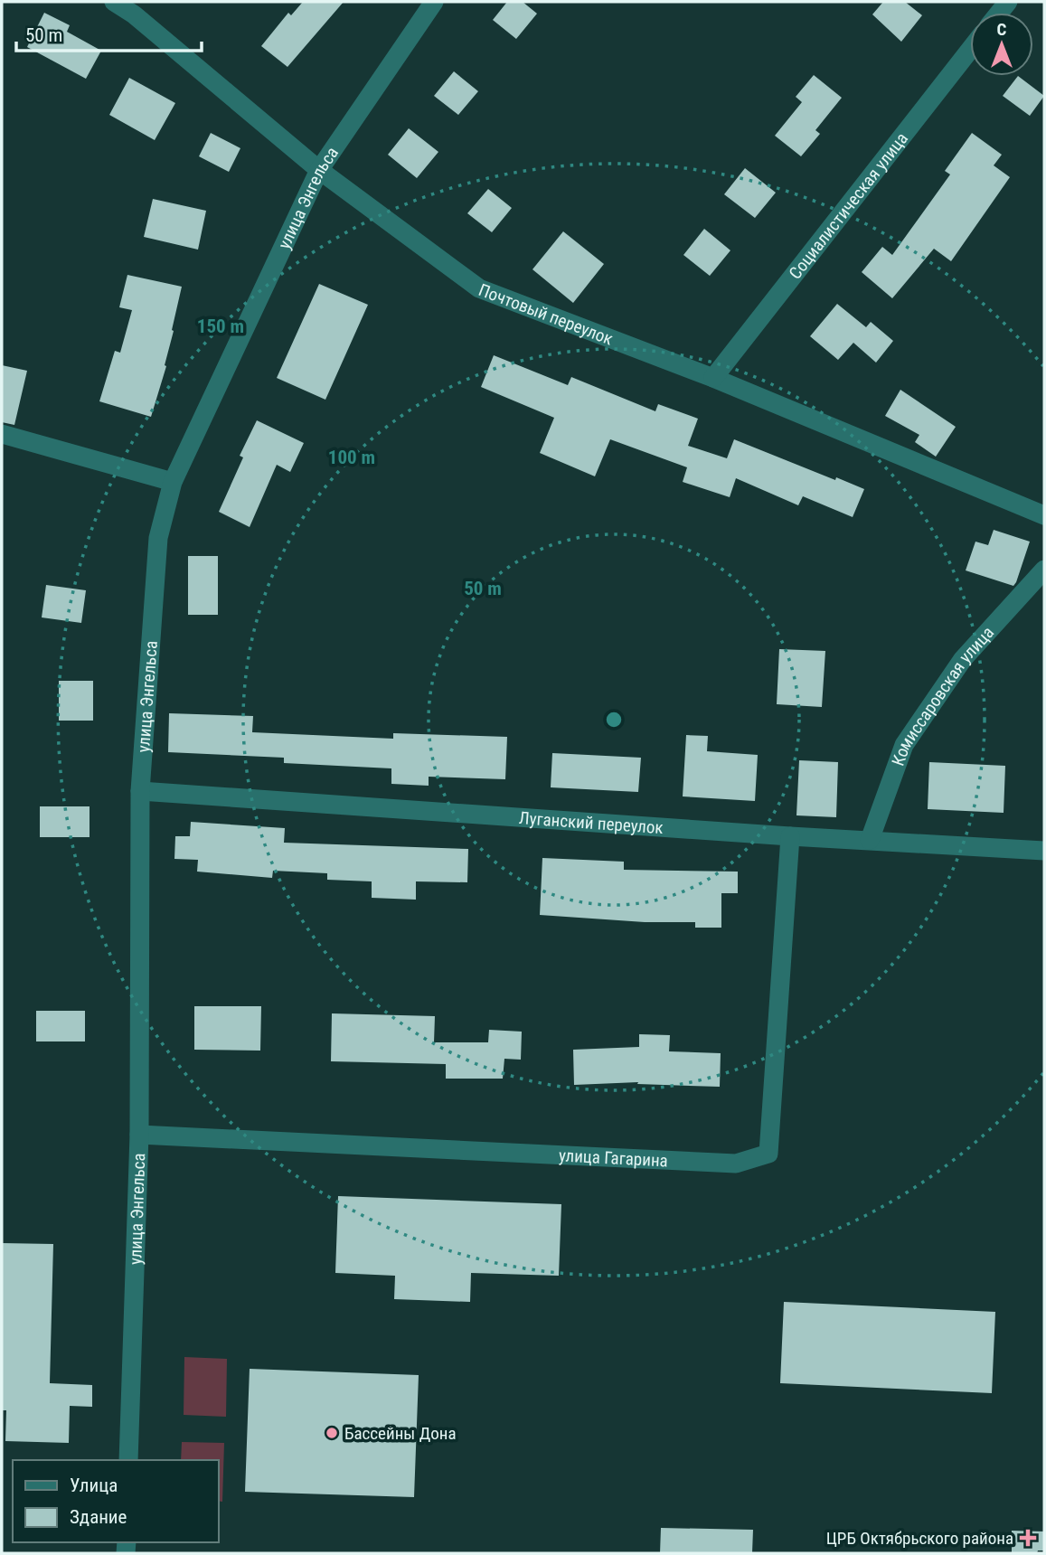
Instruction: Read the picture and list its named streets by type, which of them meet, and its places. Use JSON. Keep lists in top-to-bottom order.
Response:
{
  "streets": {
    "street": [
      "улица Энгельса",
      "Социалистическая улица",
      "Почтовый переулок",
      "Комиссаровская улица",
      "Луганский переулок",
      "улица Гагарина"
    ]
  },
  "crossings": [
    ["улица Энгельса", "Почтовый переулок"],
    ["улица Энгельса", "Луганский переулок"],
    ["улица Энгельса", "улица Гагарина"],
    ["Социалистическая улица", "Почтовый переулок"],
    ["Комиссаровская улица", "Луганский переулок"],
    ["Луганский переулок", "улица Гагарина"]
  ],
  "places": {
    "other": ["Бассейны Дона"],
    "health": ["ЦРБ Октябрьского района"]
  },
  "legend": ["Улица", "Здание"],
  "scale_bar": "50 m",
  "north": "top",
  "rings": ["150 m", "100 m", "50 m"]
}
